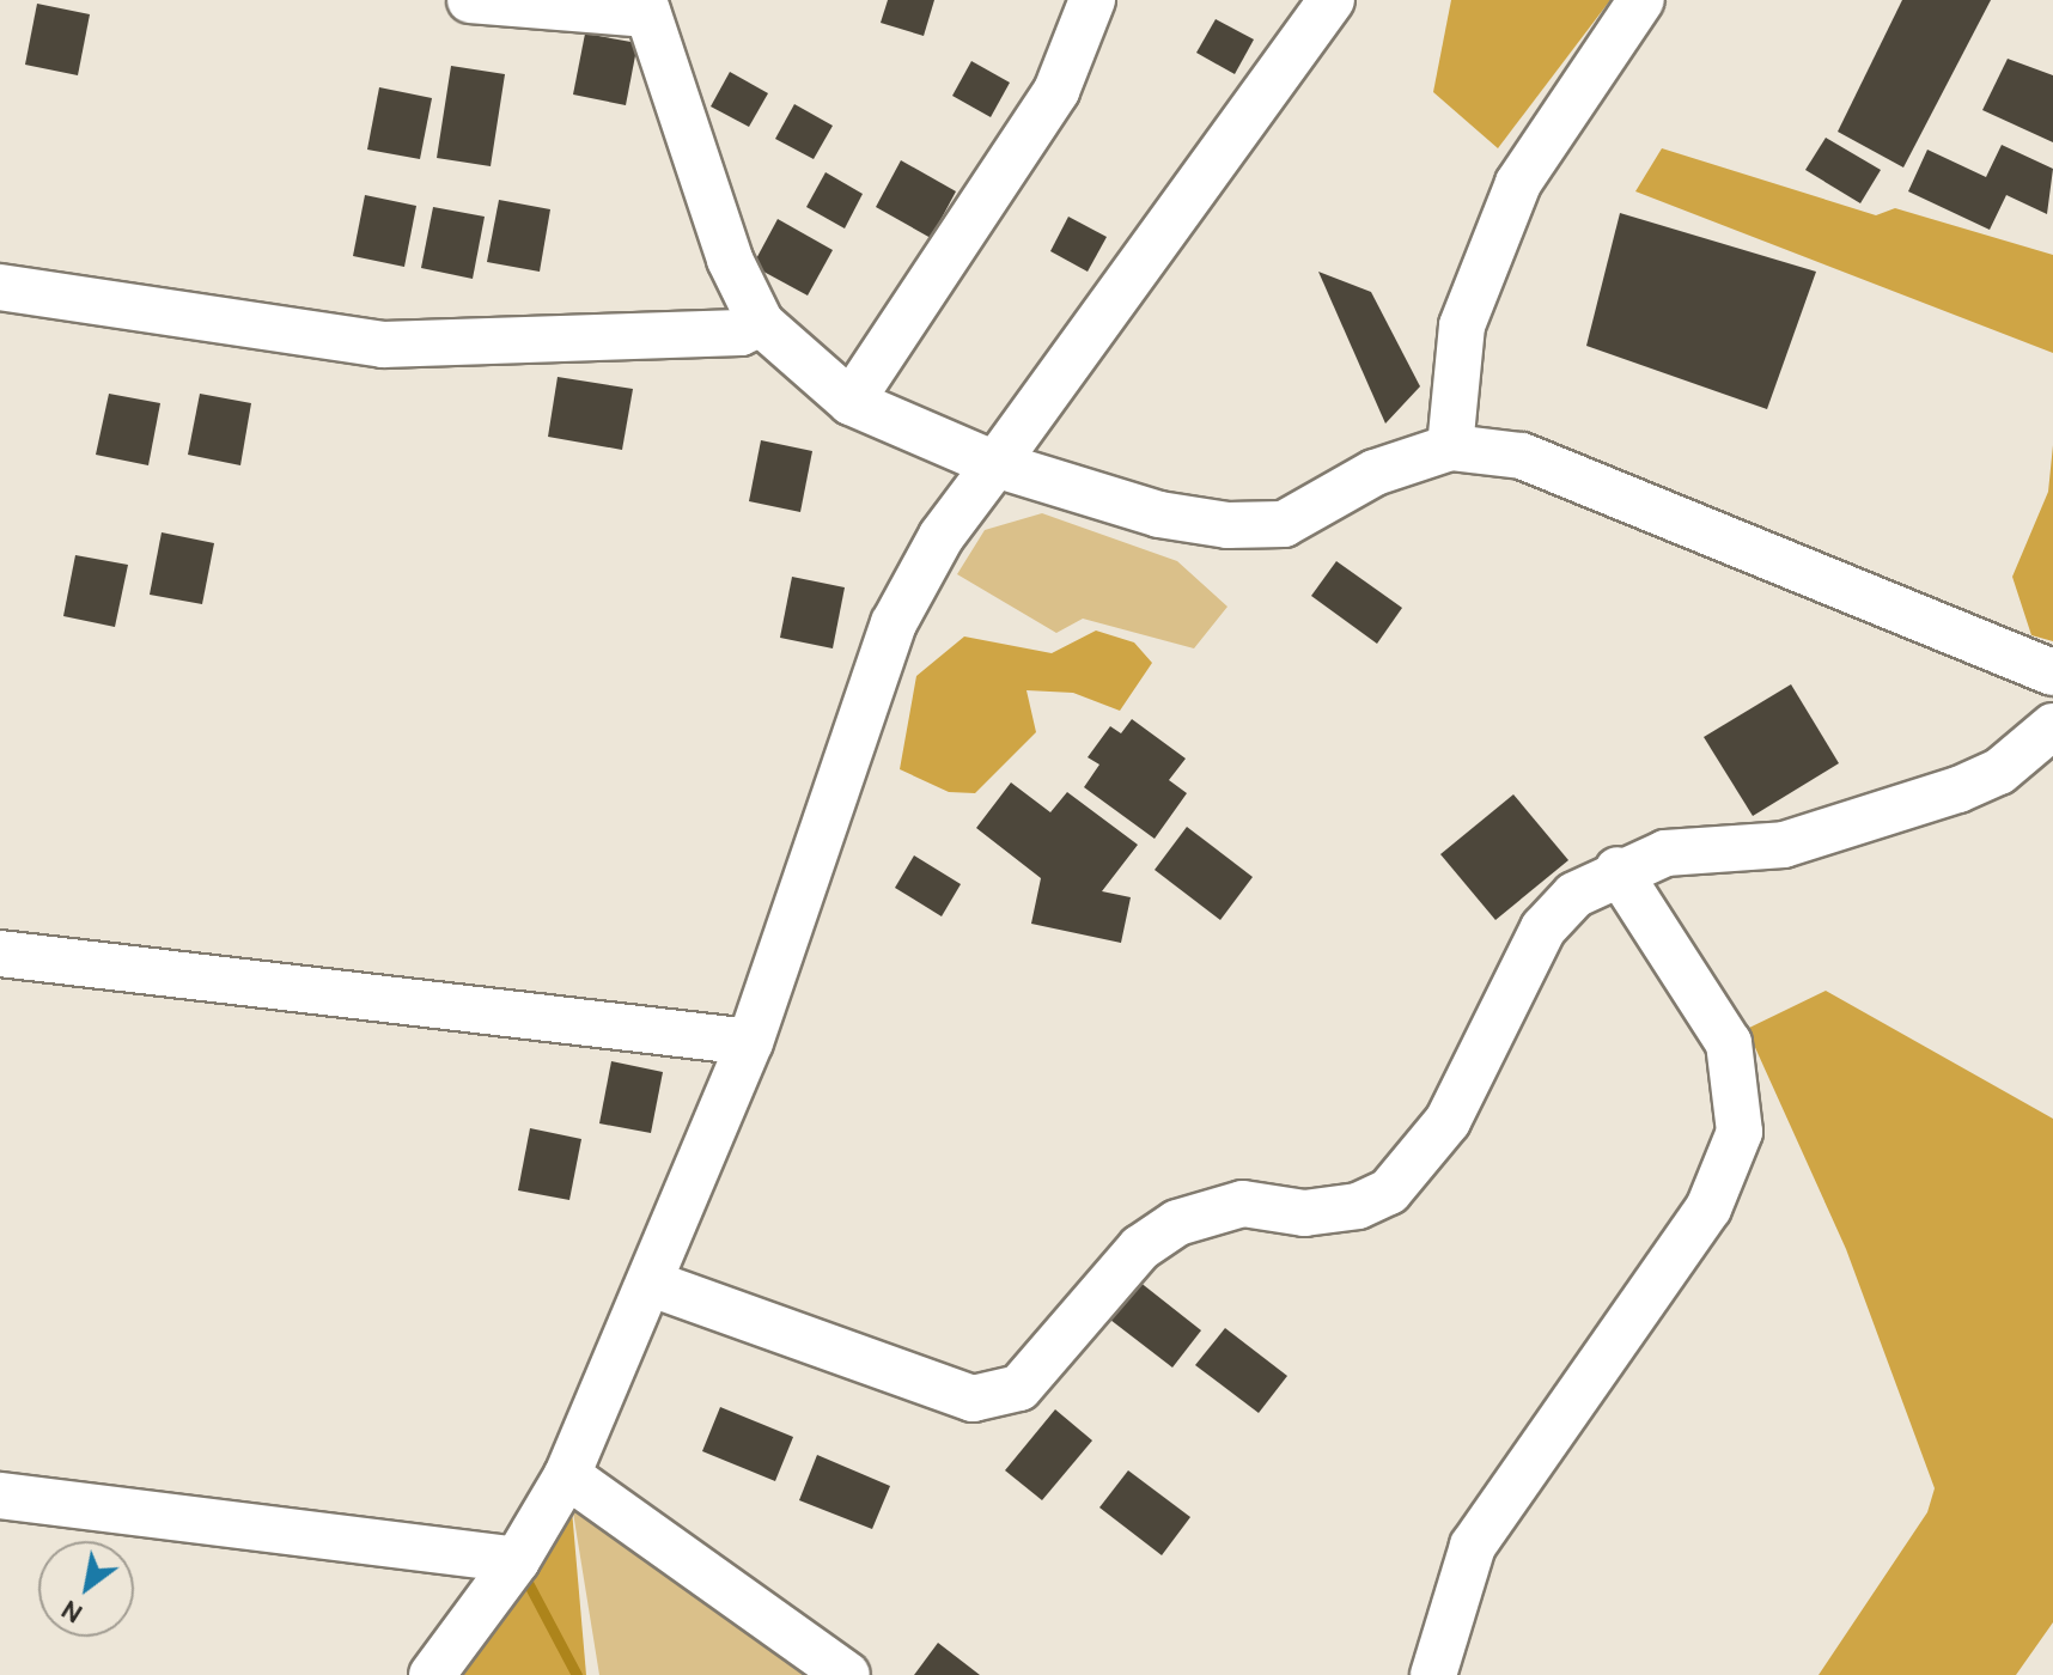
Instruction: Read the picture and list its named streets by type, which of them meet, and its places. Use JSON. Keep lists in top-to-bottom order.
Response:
{
  "north": "bottom left"
}
